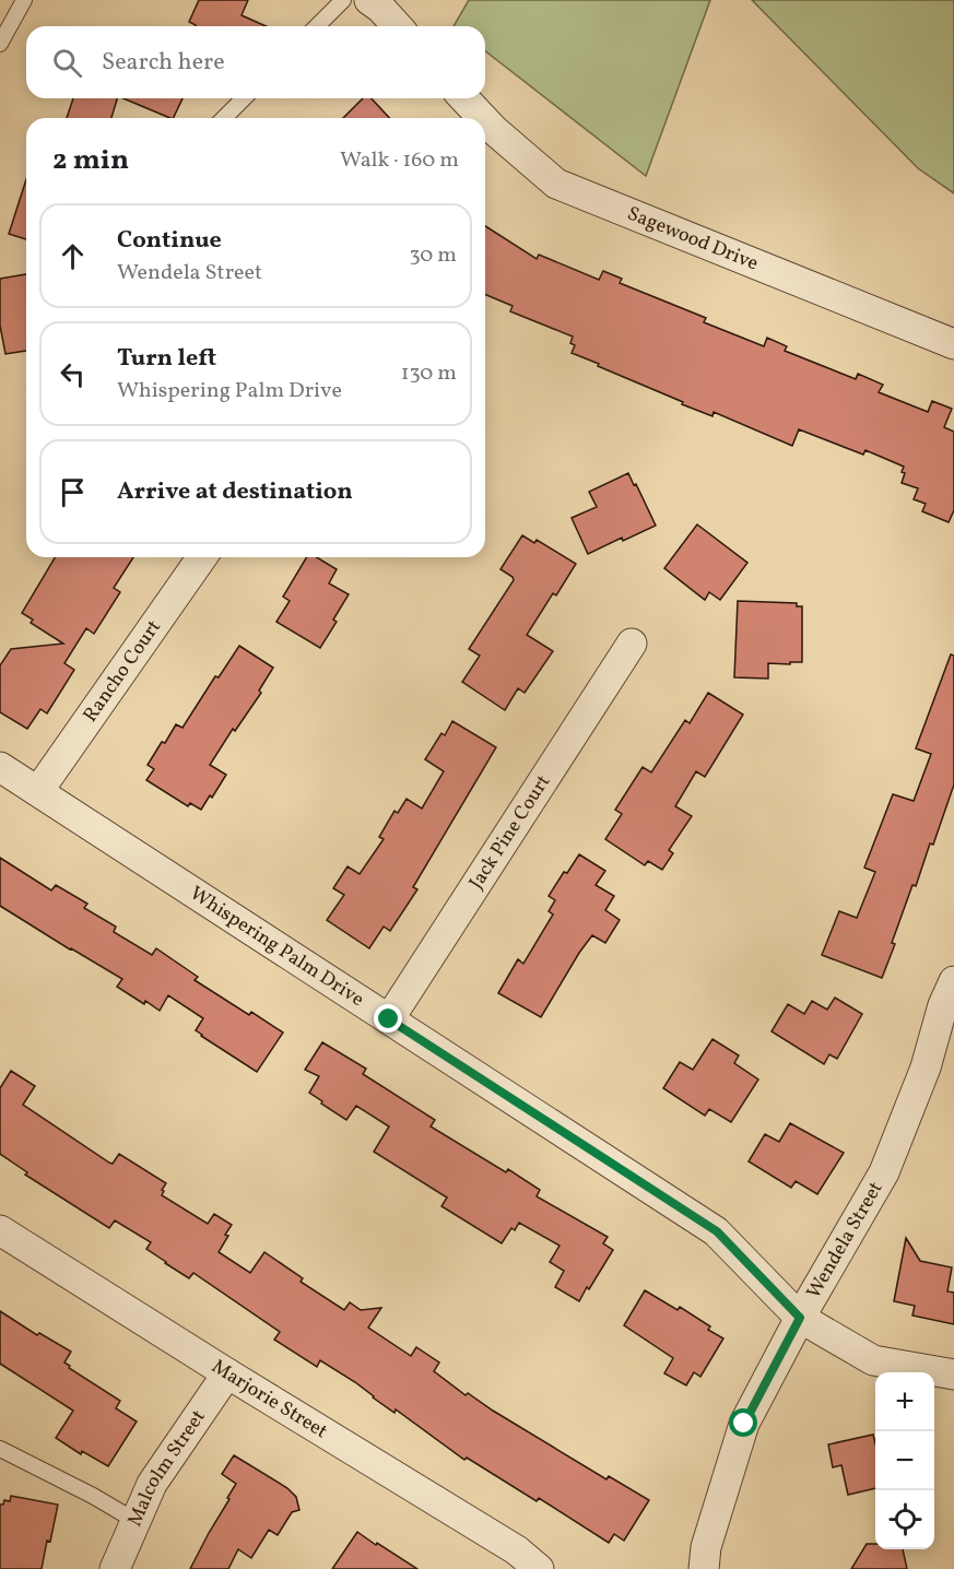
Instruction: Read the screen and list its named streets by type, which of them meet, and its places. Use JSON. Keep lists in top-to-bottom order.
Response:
{
  "streets": {
    "street": [
      "Sagewood Drive",
      "Rancho Court",
      "Jack Pine Court",
      "Whispering Palm Drive",
      "Wendela Street",
      "Marjorie Street",
      "Malcolm Street"
    ]
  },
  "crossings": [
    ["Rancho Court", "Whispering Palm Drive"],
    ["Jack Pine Court", "Whispering Palm Drive"],
    ["Whispering Palm Drive", "Wendela Street"],
    ["Marjorie Street", "Malcolm Street"]
  ],
  "page": {
    "search": "Search here",
    "heading": ["2 min", "Walk · 160 m"],
    "list": [
      ["Continue", "Wendela Street", "30 m"],
      ["Turn left", "Whispering Palm Drive", "130 m"],
      "Arrive at destination"
    ],
    "map_buttons": ["+", "−"]
  }
}
